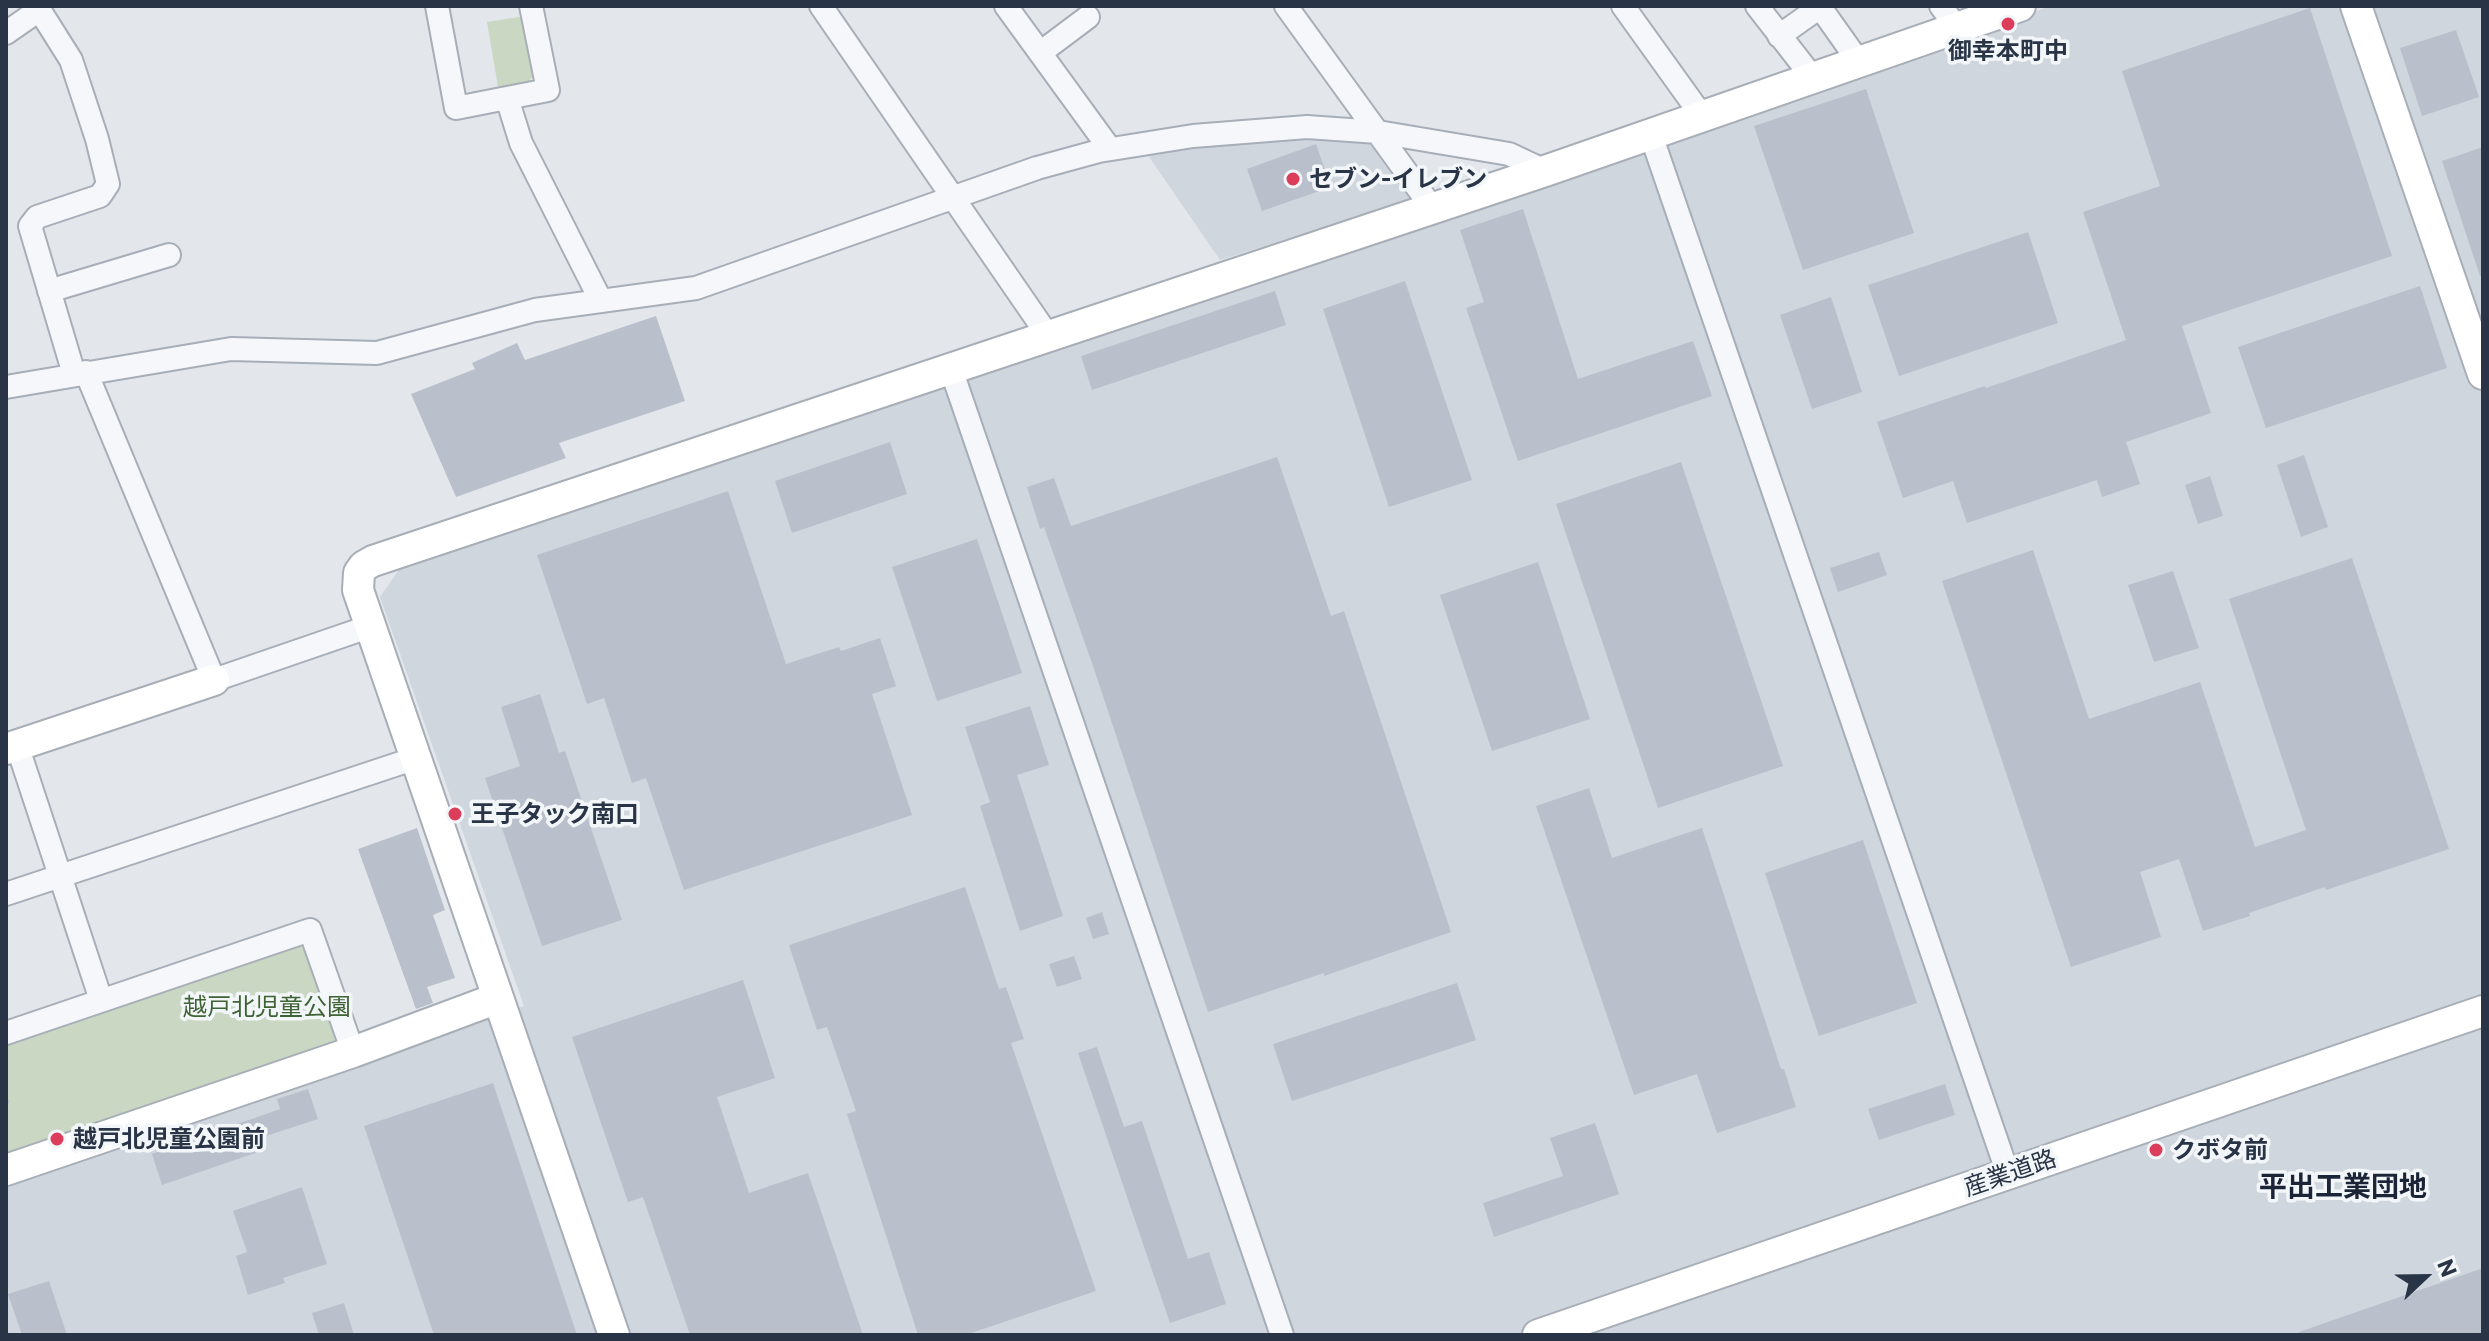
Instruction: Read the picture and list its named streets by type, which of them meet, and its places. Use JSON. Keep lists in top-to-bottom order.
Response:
{
  "streets": {
    "street": ["産業道路"]
  },
  "districts": ["平出工業団地"],
  "parks": ["越戸北児童公園"],
  "places": [
    "御幸本町中",
    "セブン-イレブン",
    "王子タック南口",
    "越戸北児童公園前",
    "クボタ前"
  ],
  "north": "right"
}
